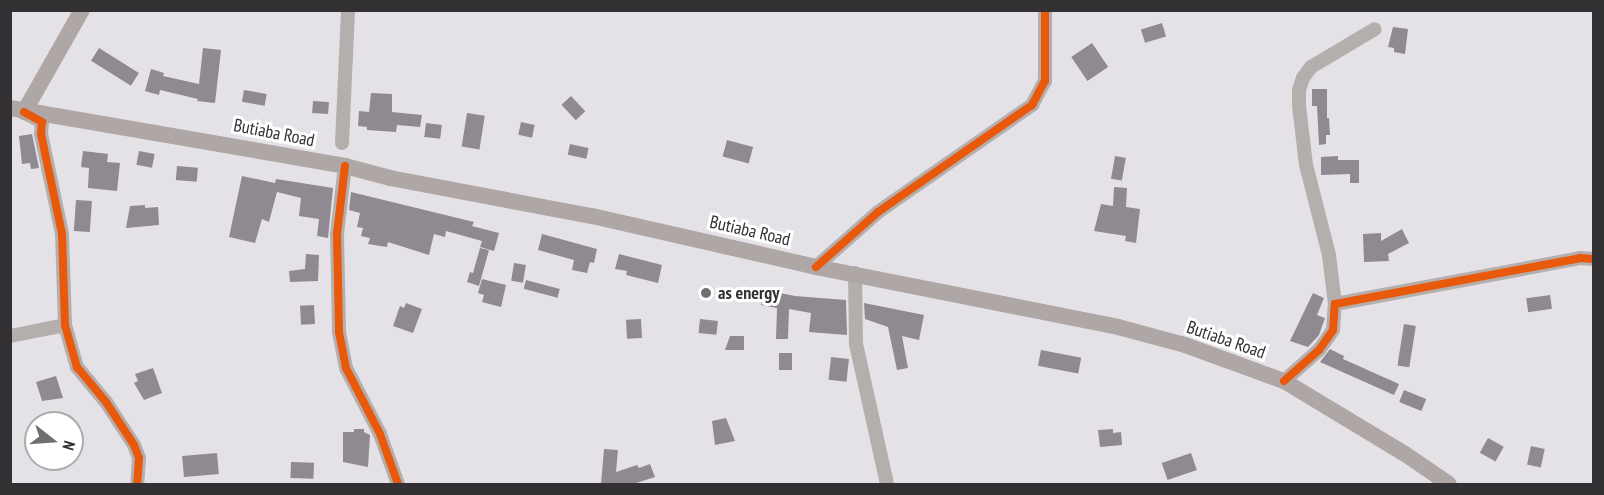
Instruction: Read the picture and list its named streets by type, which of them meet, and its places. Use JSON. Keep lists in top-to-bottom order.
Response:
{
  "streets": {
    "main road": ["Butiaba Road"]
  },
  "places": ["as energy"],
  "north": "right"
}
